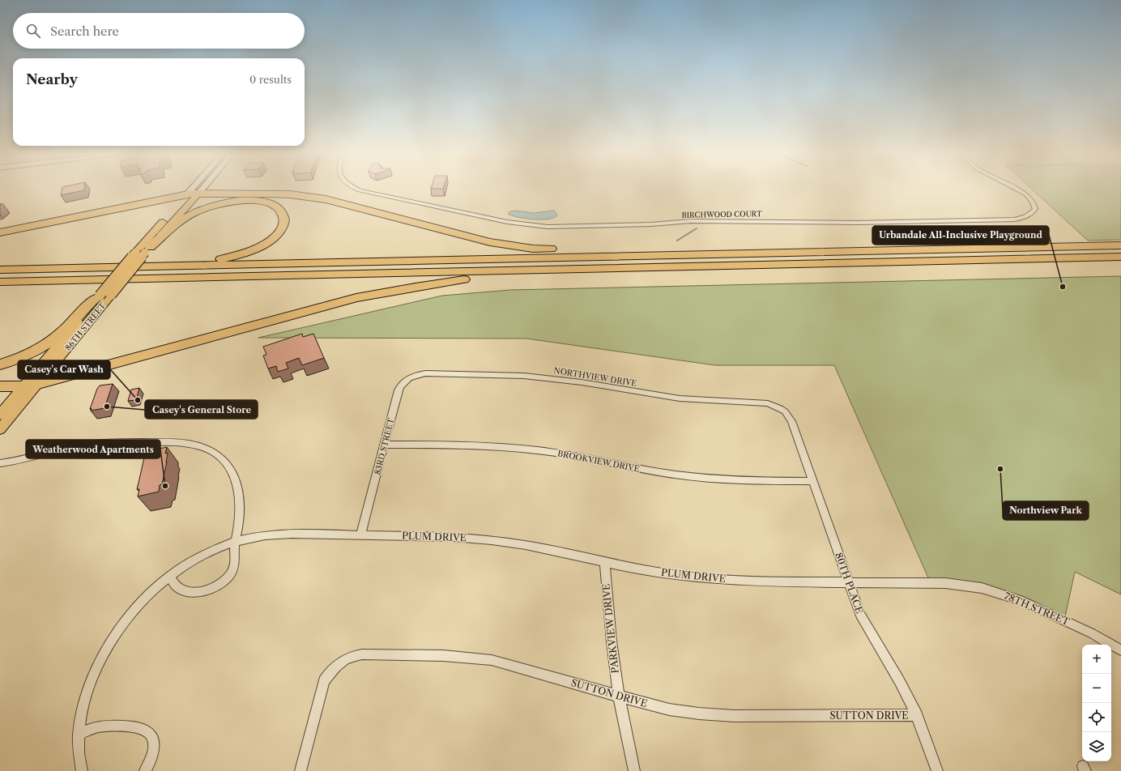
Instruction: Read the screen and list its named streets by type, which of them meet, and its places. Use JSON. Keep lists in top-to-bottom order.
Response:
{
  "streets": {
    "main road": ["86TH STREET"],
    "street": [
      "BIRCHWOOD COURT",
      "NORTHVIEW DRIVE",
      "83RD STREET",
      "BROOKVIEW DRIVE",
      "PLUM DRIVE",
      "80TH PLACE",
      "78TH STREET",
      "PARKVIEW DRIVE",
      "SUTTON DRIVE"
    ]
  },
  "crossings": [
    ["NORTHVIEW DRIVE", "83RD STREET"],
    ["NORTHVIEW DRIVE", "80TH PLACE"],
    ["83RD STREET", "BROOKVIEW DRIVE"],
    ["83RD STREET", "PLUM DRIVE"],
    ["BROOKVIEW DRIVE", "80TH PLACE"],
    ["PLUM DRIVE", "80TH PLACE"],
    ["PLUM DRIVE", "78TH STREET"],
    ["PLUM DRIVE", "PARKVIEW DRIVE"],
    ["80TH PLACE", "SUTTON DRIVE"],
    ["PARKVIEW DRIVE", "SUTTON DRIVE"]
  ],
  "places": [
    "Urbandale All-Inclusive Playground",
    "Casey's Car Wash",
    "Casey's General Store",
    "Northview Park",
    "Weatherwood Apartments"
  ],
  "page": {
    "search": "Search here",
    "heading": ["Nearby", "0 results"],
    "map_buttons": ["+", "−"]
  }
}
